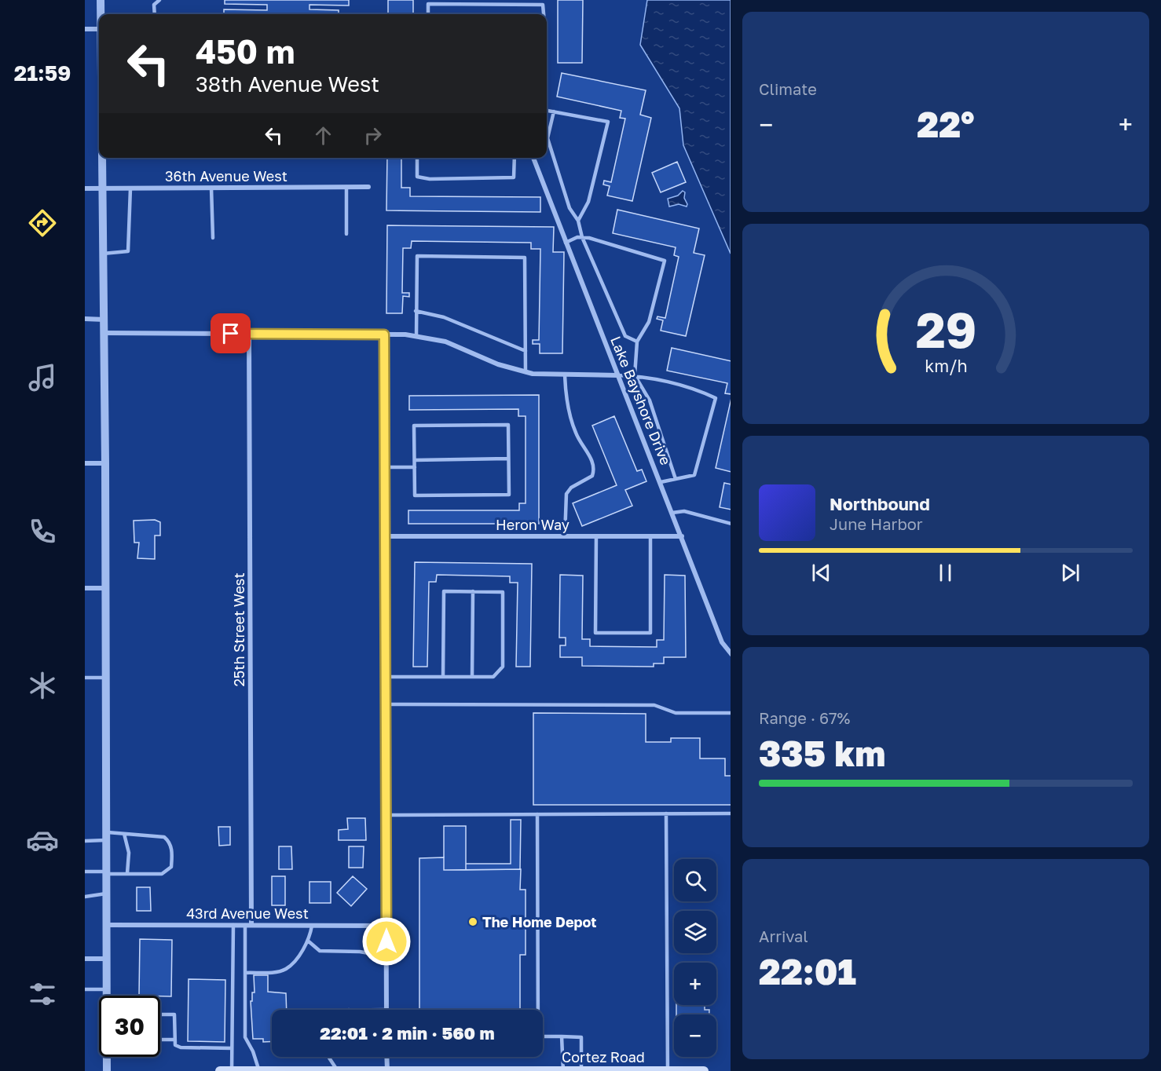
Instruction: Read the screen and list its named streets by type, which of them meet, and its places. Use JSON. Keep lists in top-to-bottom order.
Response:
{
  "streets": {
    "main road": ["Cortez Road"],
    "street": [
      "36th Avenue West",
      "Lake Bayshore Drive",
      "Heron Way",
      "25th Street West",
      "43rd Avenue West"
    ]
  },
  "crossings": [
    ["Lake Bayshore Drive", "Heron Way"],
    ["25th Street West", "43rd Avenue West"]
  ],
  "places": ["The Home Depot"],
  "page": {
    "tabs": "21:59",
    "tile": [
      "Climate",
      ["Range · 67%", "335 km"],
      ["Arrival", "22:01"]
    ],
    "turn": ["450 m", "38th Avenue West"],
    "heat": ["−", "22°", "+"],
    "song": ["Northbound", "June Harbor"],
    "map_buttons": ["+", "−"],
    "limit": "30",
    "trip": "22:01 · 2 min · 560 m",
    "gauge": ["29", "km/h"]
  }
}
